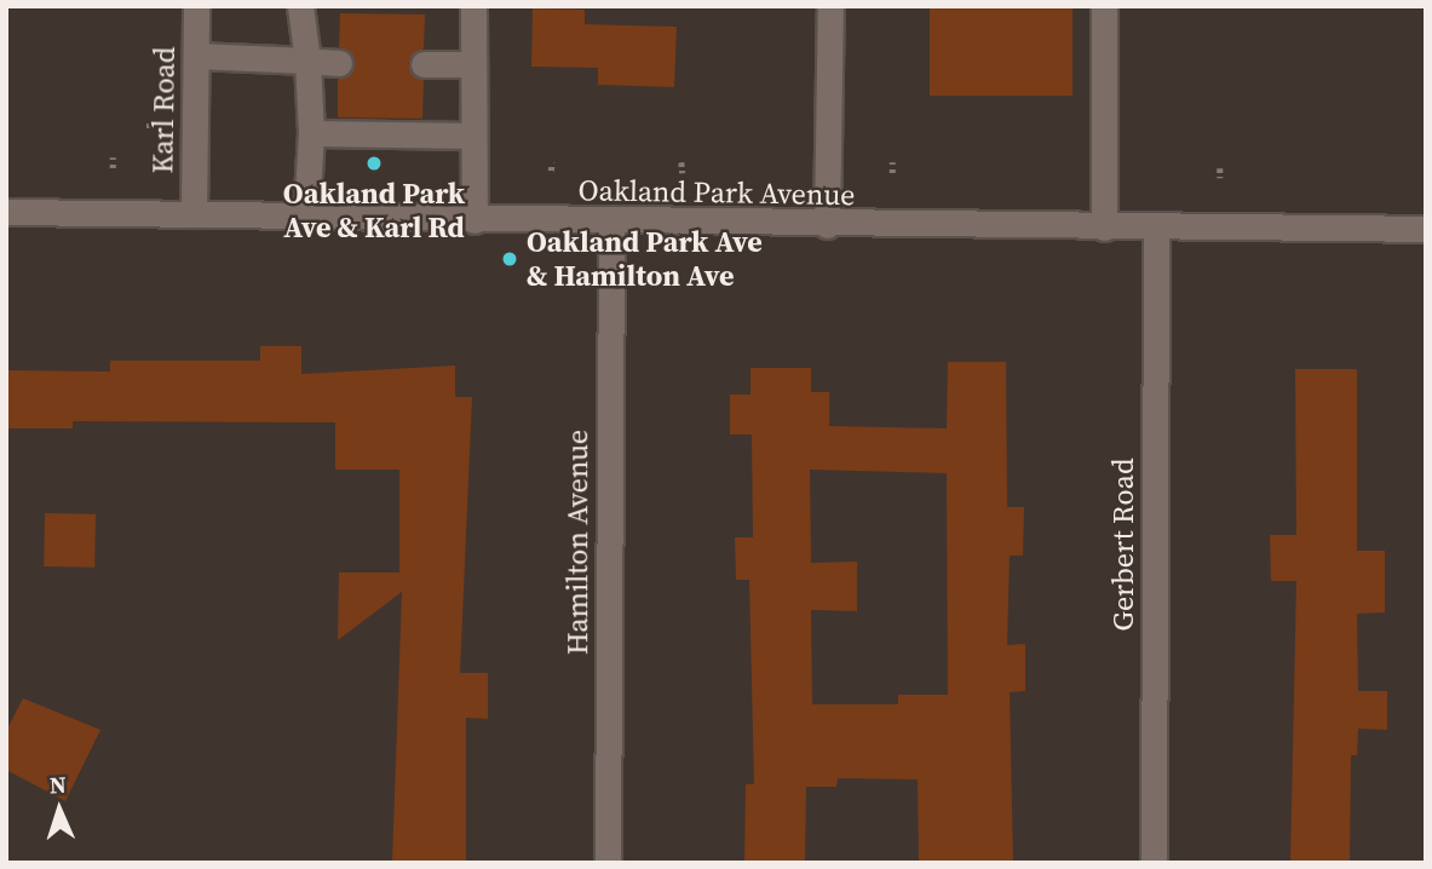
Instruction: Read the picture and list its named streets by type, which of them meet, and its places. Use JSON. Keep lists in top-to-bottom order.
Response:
{
  "streets": {
    "main road": [
      "Karl Road",
      "Oakland Park Avenue",
      "Hamilton Avenue",
      "Gerbert Road"
    ]
  },
  "crossings": [
    ["Karl Road", "Oakland Park Avenue"],
    ["Oakland Park Avenue", "Hamilton Avenue"],
    ["Oakland Park Avenue", "Gerbert Road"]
  ],
  "places": ["Oakland Park Ave & Karl Rd", "Oakland Park Ave & Hamilton Ave"],
  "north": "top"
}
